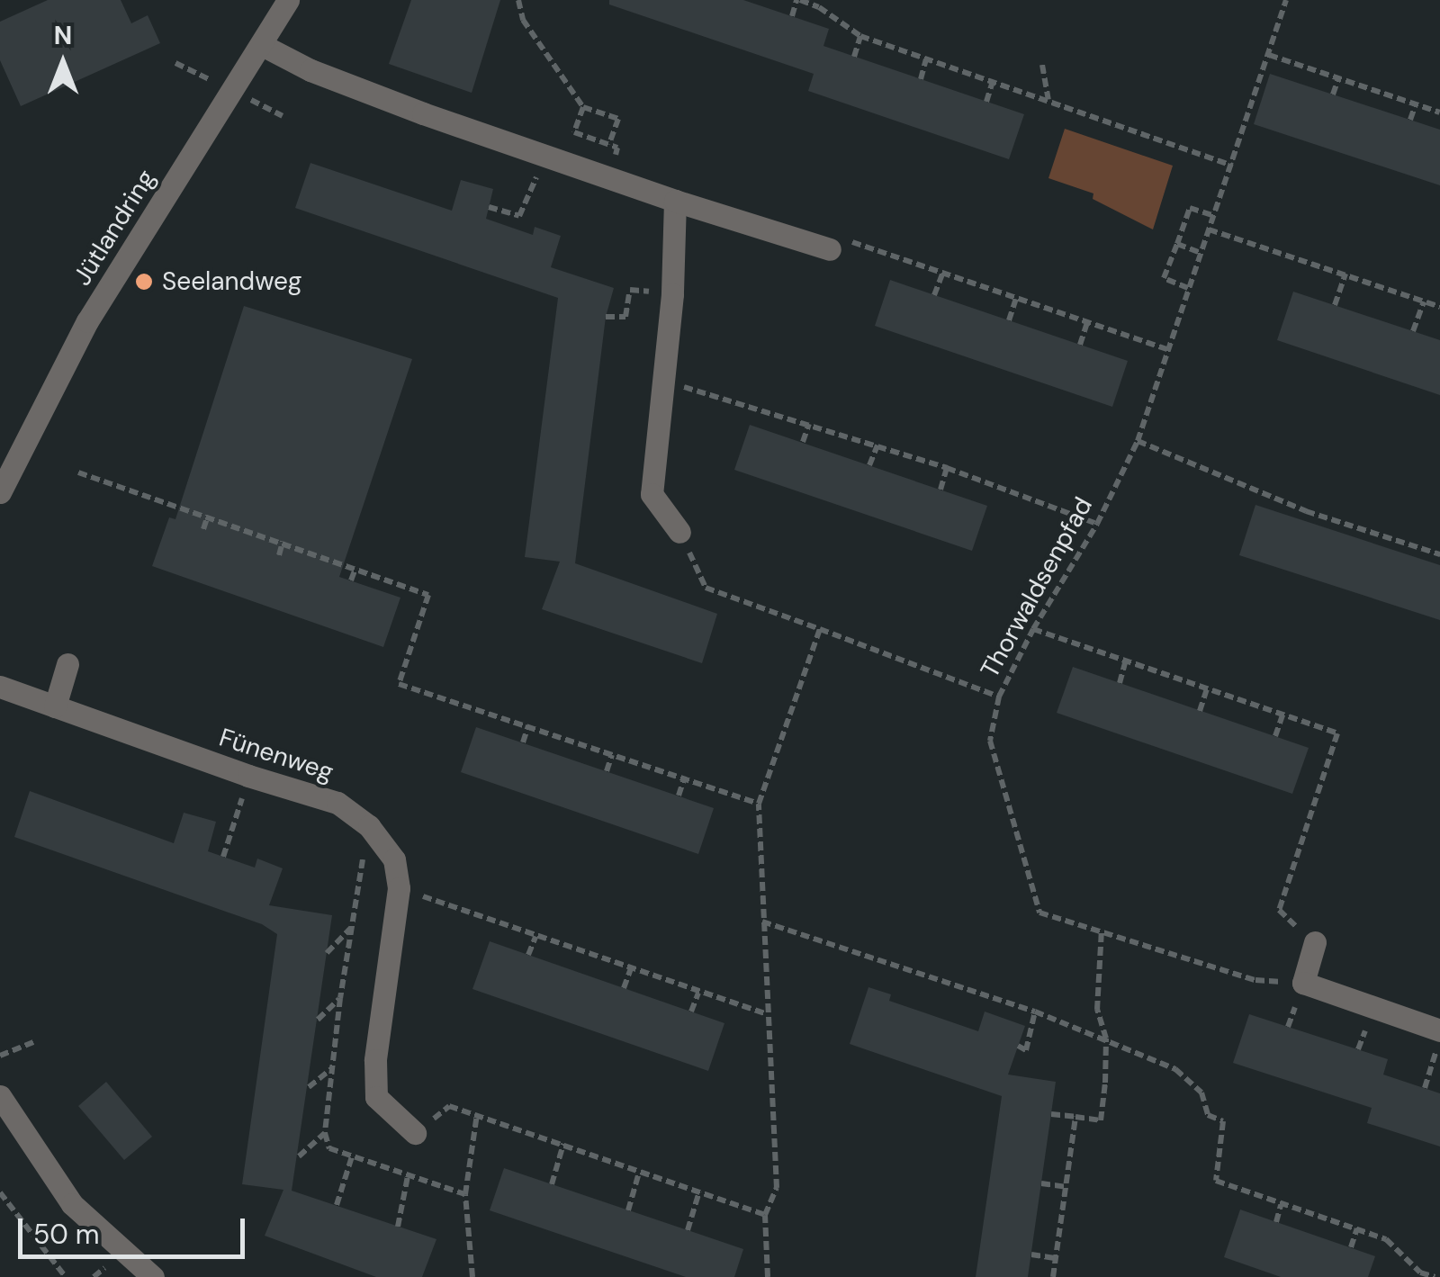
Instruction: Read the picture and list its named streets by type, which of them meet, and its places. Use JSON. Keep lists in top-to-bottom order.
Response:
{
  "streets": {
    "street": ["Jütlandring", "Fünenweg"],
    "path": ["Thorwaldsenpfad"]
  },
  "places": ["Seelandweg"],
  "scale_bar": "50 m",
  "north": "top"
}
